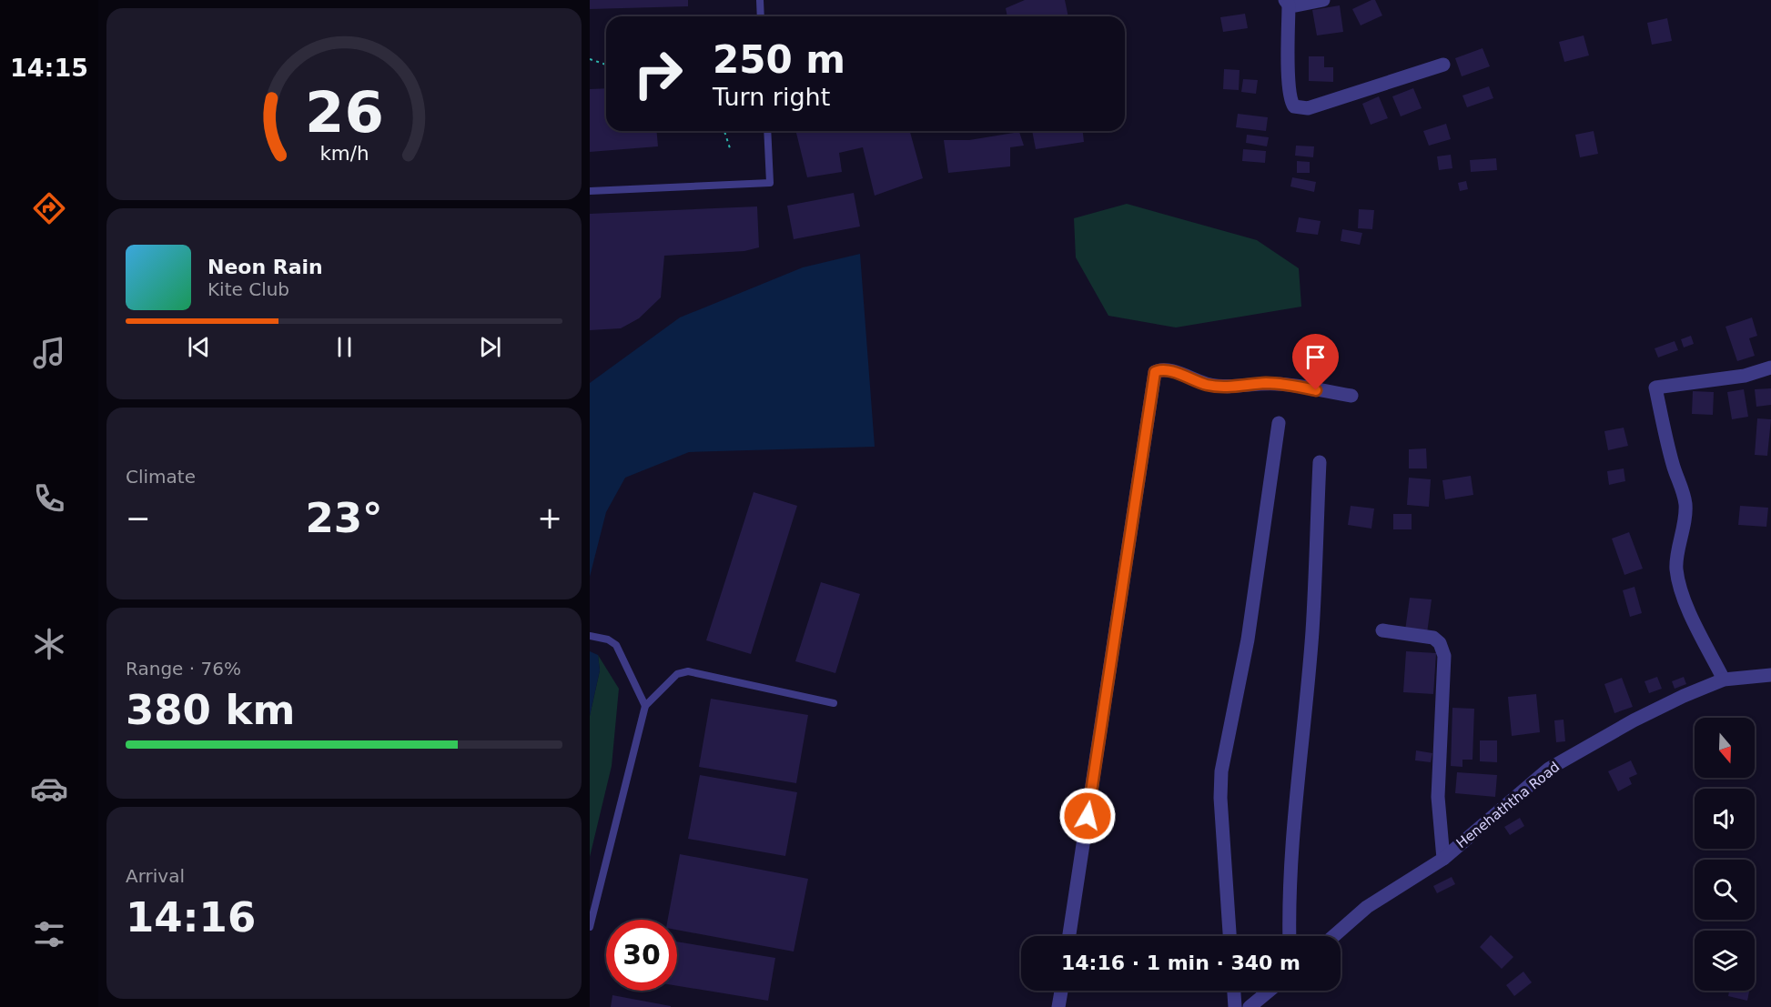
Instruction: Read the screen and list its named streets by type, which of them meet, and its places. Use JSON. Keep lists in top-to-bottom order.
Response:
{
  "streets": {
    "street": ["Henehaththa Road"]
  },
  "north": "bottom",
  "page": {
    "tabs": "14:15",
    "turn": ["250 m", "Turn right"],
    "song": ["Neon Rain", "Kite Club"],
    "tile": [
      "Climate",
      ["Range · 76%", "380 km"],
      ["Arrival", "14:16"]
    ],
    "heat": ["−", "23°", "+"],
    "limit": "30",
    "trip": "14:16 · 1 min · 340 m",
    "gauge": ["26", "km/h"]
  }
}
